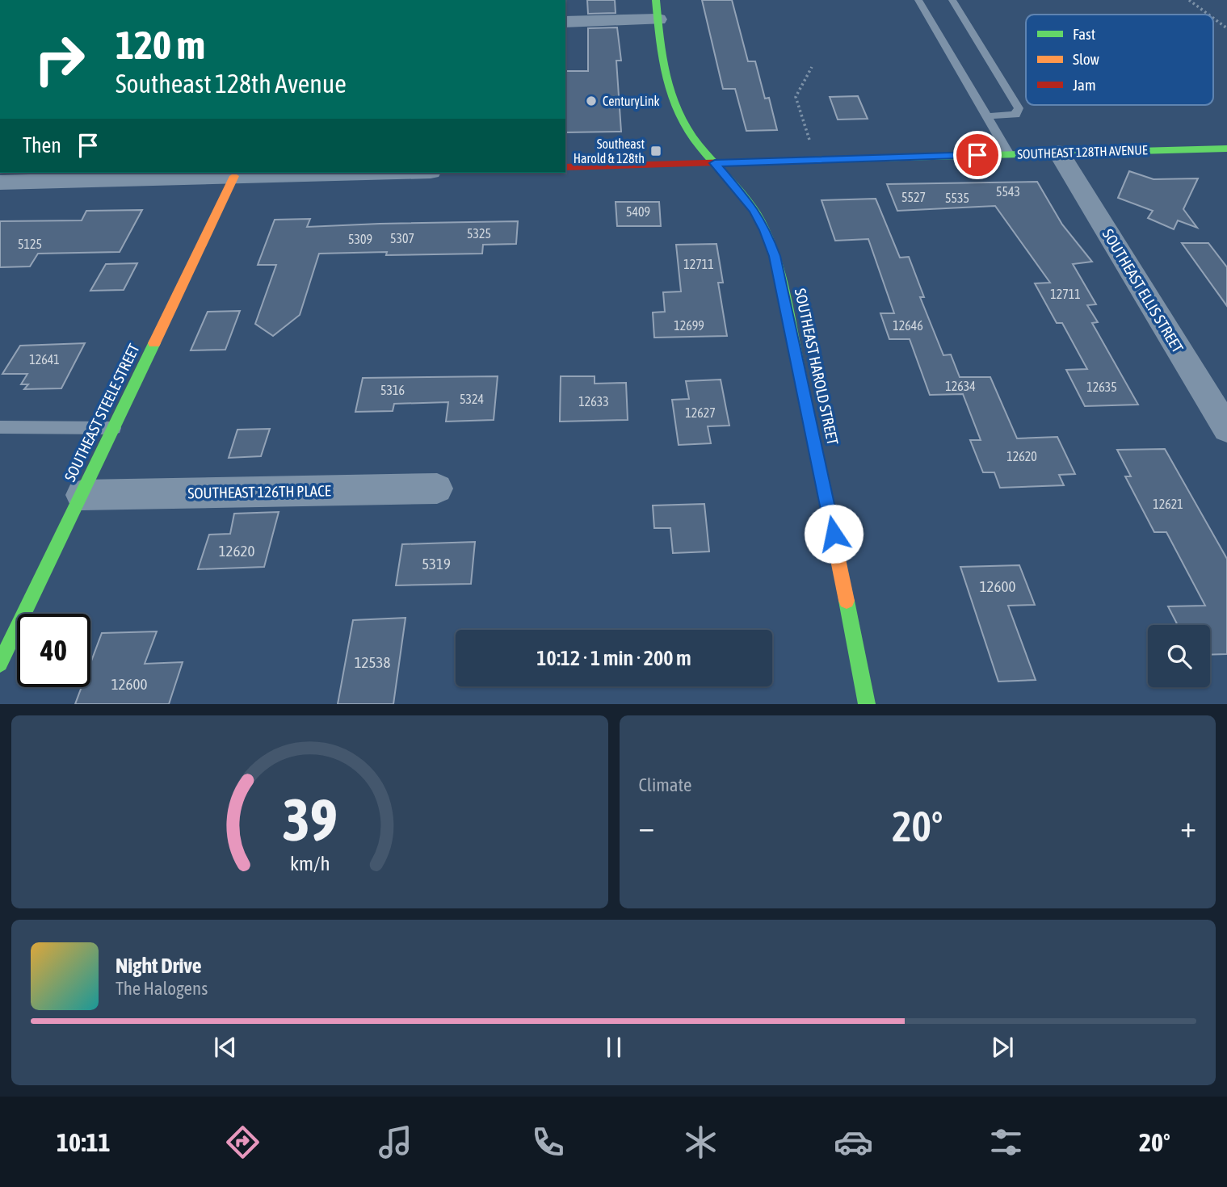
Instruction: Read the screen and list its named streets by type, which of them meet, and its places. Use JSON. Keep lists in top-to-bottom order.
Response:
{
  "streets": {
    "street": [
      "SOUTHEAST 128TH AVENUE",
      "SOUTHEAST ELLIS STREET",
      "SOUTHEAST HAROLD STREET",
      "SOUTHEAST STEELE STREET",
      "SOUTHEAST 126TH PLACE"
    ]
  },
  "crossings": [
    ["SOUTHEAST 128TH AVENUE", "SOUTHEAST ELLIS STREET"],
    ["SOUTHEAST 128TH AVENUE", "SOUTHEAST HAROLD STREET"],
    ["SOUTHEAST STEELE STREET", "SOUTHEAST 126TH PLACE"]
  ],
  "places": {
    "other": ["CenturyLink"],
    "transit": ["Southeast Harold & 128th"]
  },
  "house_numbers": [
    "5543",
    "5527",
    "5535",
    "5409",
    "5325",
    "5307",
    "5309",
    "5125",
    "12711",
    "12711",
    "12699",
    "12646",
    "12641",
    "12634",
    "12635",
    "5316",
    "5324",
    "12633",
    "12627",
    "12620",
    "12621",
    "12620",
    "5319",
    "12600",
    "12538",
    "12600"
  ],
  "legend": ["Fast", "Slow", "Jam"],
  "page": {
    "turn": ["120 m", "Southeast 128th Avenue"],
    "then": "Then",
    "limit": "40",
    "trip": "10:12 · 1 min · 200 m",
    "tile": "Climate",
    "heat": ["−", "20°", "+"],
    "song": ["Night Drive", "The Halogens"],
    "tabs": ["10:11", "20°"],
    "gauge": ["39", "km/h"]
  }
}
